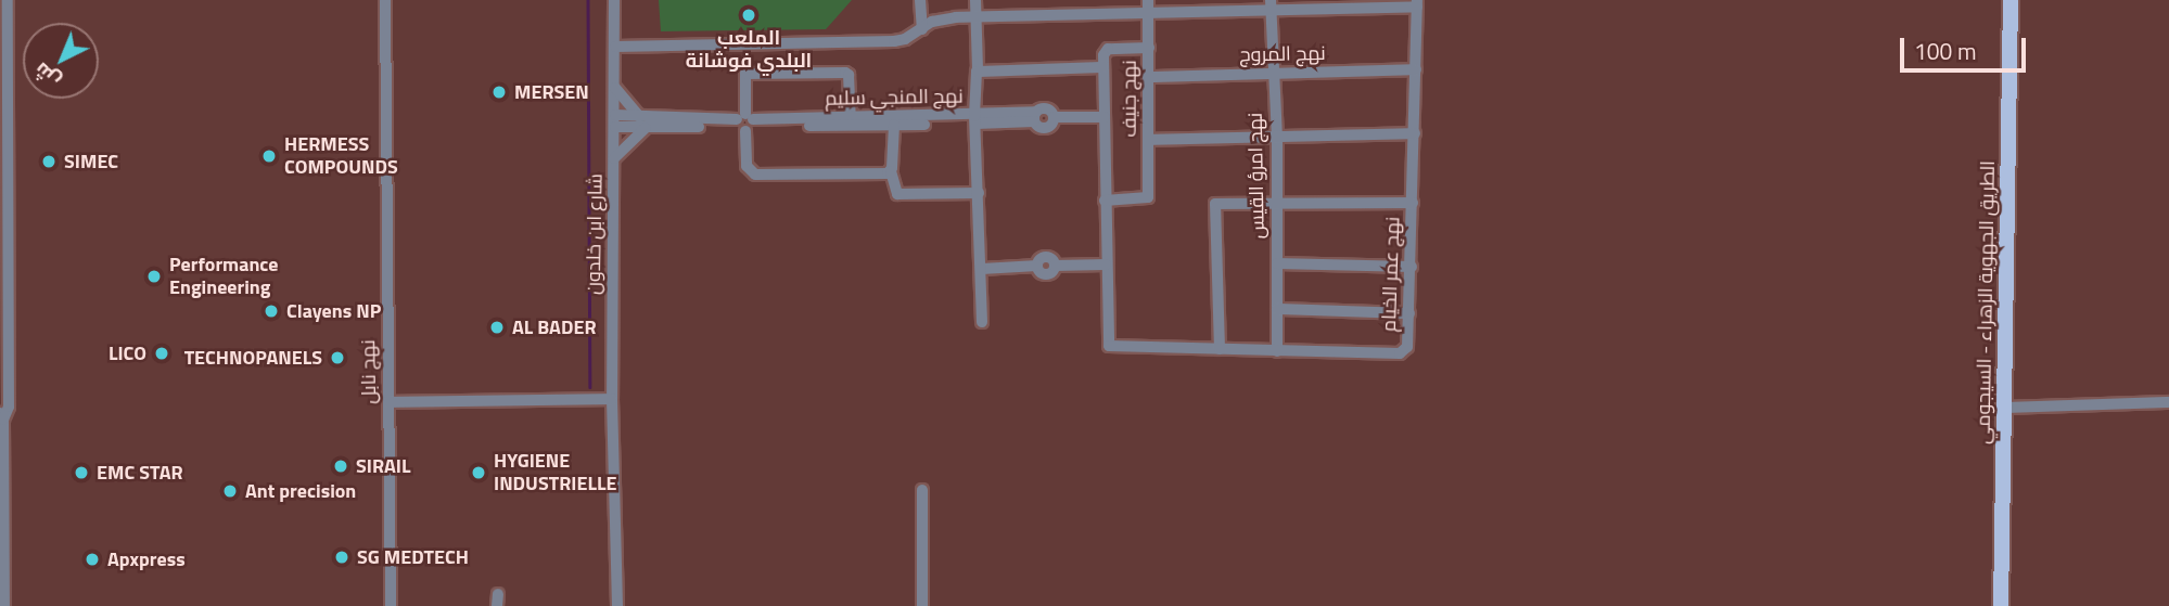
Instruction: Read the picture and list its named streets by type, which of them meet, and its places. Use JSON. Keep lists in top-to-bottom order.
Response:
{
  "streets": {
    "main road": ["الطريق الجهوية الزهراء - السيجومي"],
    "street": [
      "نهج المروج",
      "نهج المنجي سليم",
      "نهج جنيف",
      "نهج امرؤ القيس",
      "شارع ابن خلدون",
      "نهج عمر الخيام",
      "نهج نابل"
    ]
  },
  "crossings": [
    ["نهج المروج", "نهج جنيف"],
    ["نهج المروج", "نهج امرؤ القيس"],
    ["نهج المروج", "نهج عمر الخيام"],
    ["نهج المنجي سليم", "شارع ابن خلدون"],
    ["نهج امرؤ القيس", "نهج عمر الخيام"]
  ],
  "places": [
    "الملعب البلدي فوشانة",
    "MERSEN",
    "HERMESS COMPOUNDS",
    "SIMEC",
    "Performance Engineering",
    "Clayens NP",
    "AL BADER",
    "LICO",
    "TECHNOPANELS",
    "SIRAIL",
    "EMC STAR",
    "HYGIENE INDUSTRIELLE",
    "Ant precision",
    "SG MEDTECH",
    "Apxpress"
  ],
  "scale_bar": "100 m",
  "north": "bottom left"
}
